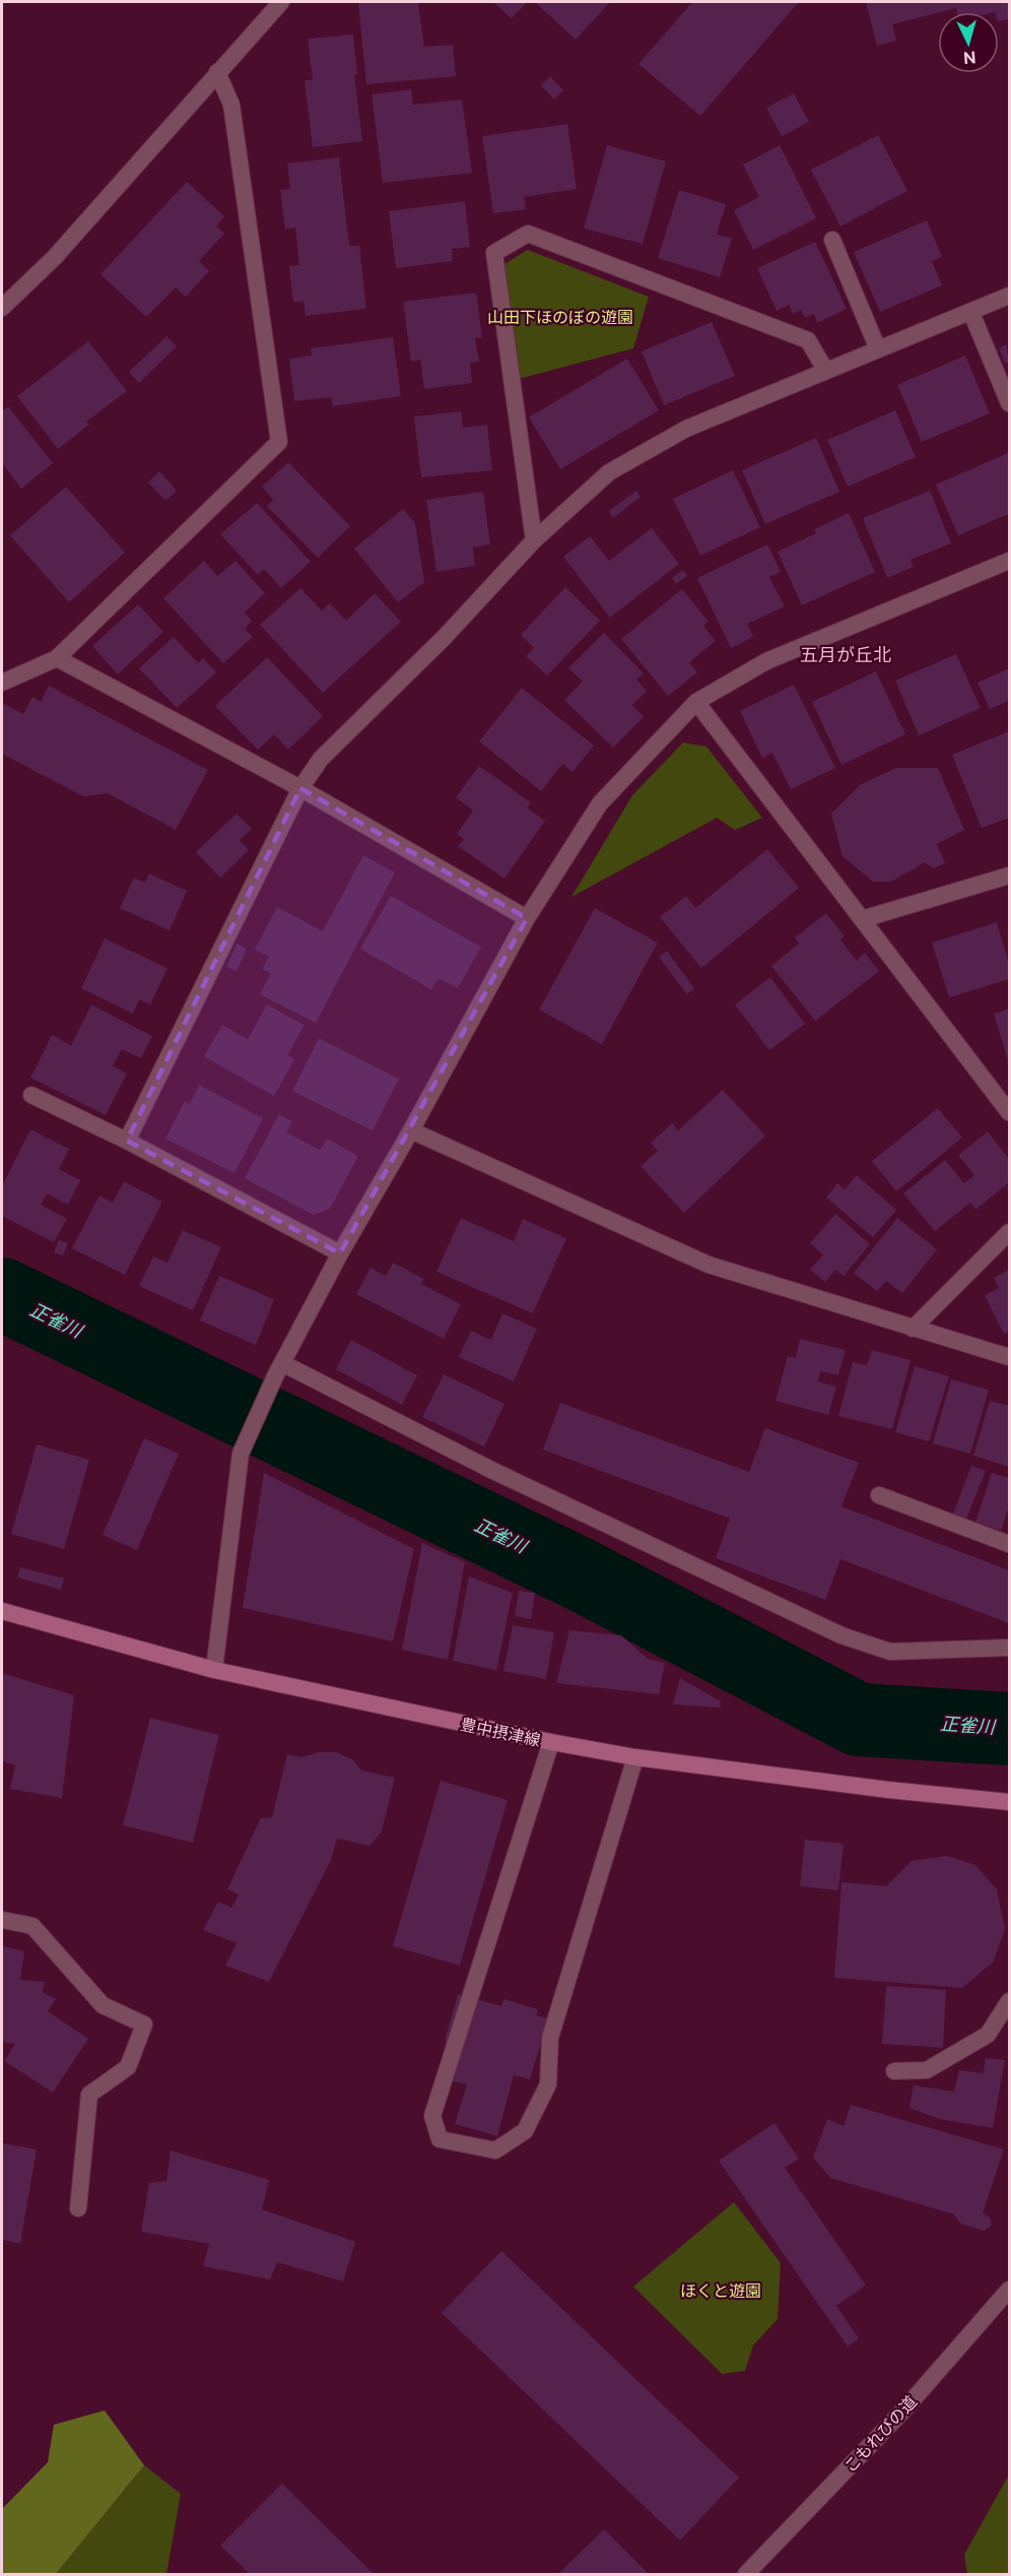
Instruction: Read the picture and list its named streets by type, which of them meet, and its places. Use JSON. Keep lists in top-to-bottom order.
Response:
{
  "streets": {
    "main road": ["豊中摂津線"],
    "street": ["こもれびの道"]
  },
  "districts": ["五月が丘北"],
  "water": ["正雀川"],
  "parks": ["山田下ほのぼの遊園", "ほくと遊園"],
  "north": "bottom"
}
